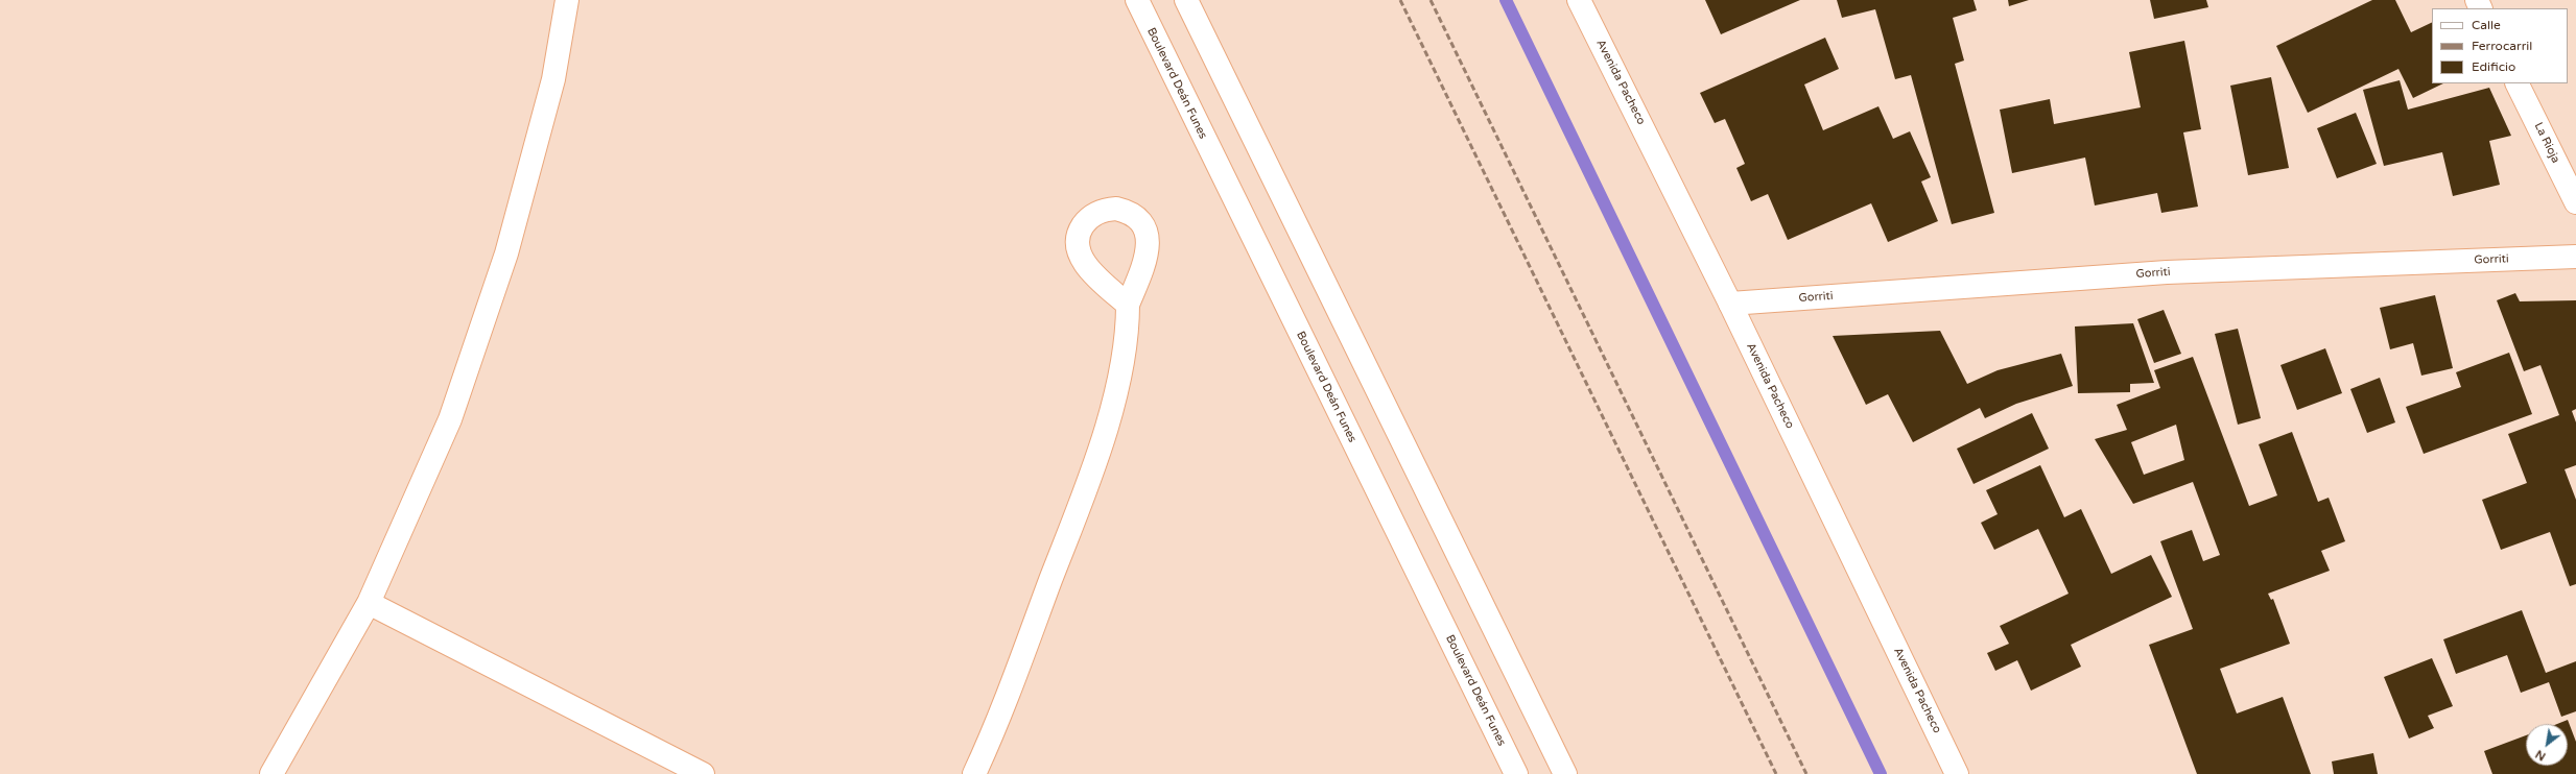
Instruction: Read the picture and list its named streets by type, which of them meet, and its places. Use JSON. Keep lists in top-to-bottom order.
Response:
{
  "streets": {
    "street": [
      "Avenida Pacheco",
      "Boulevard Deán Funes",
      "La Rioja",
      "Gorriti"
    ]
  },
  "crossings": [
    ["Avenida Pacheco", "Gorriti"]
  ],
  "legend": ["Calle", "Ferrocarril", "Edificio"],
  "north": "bottom left"
}
